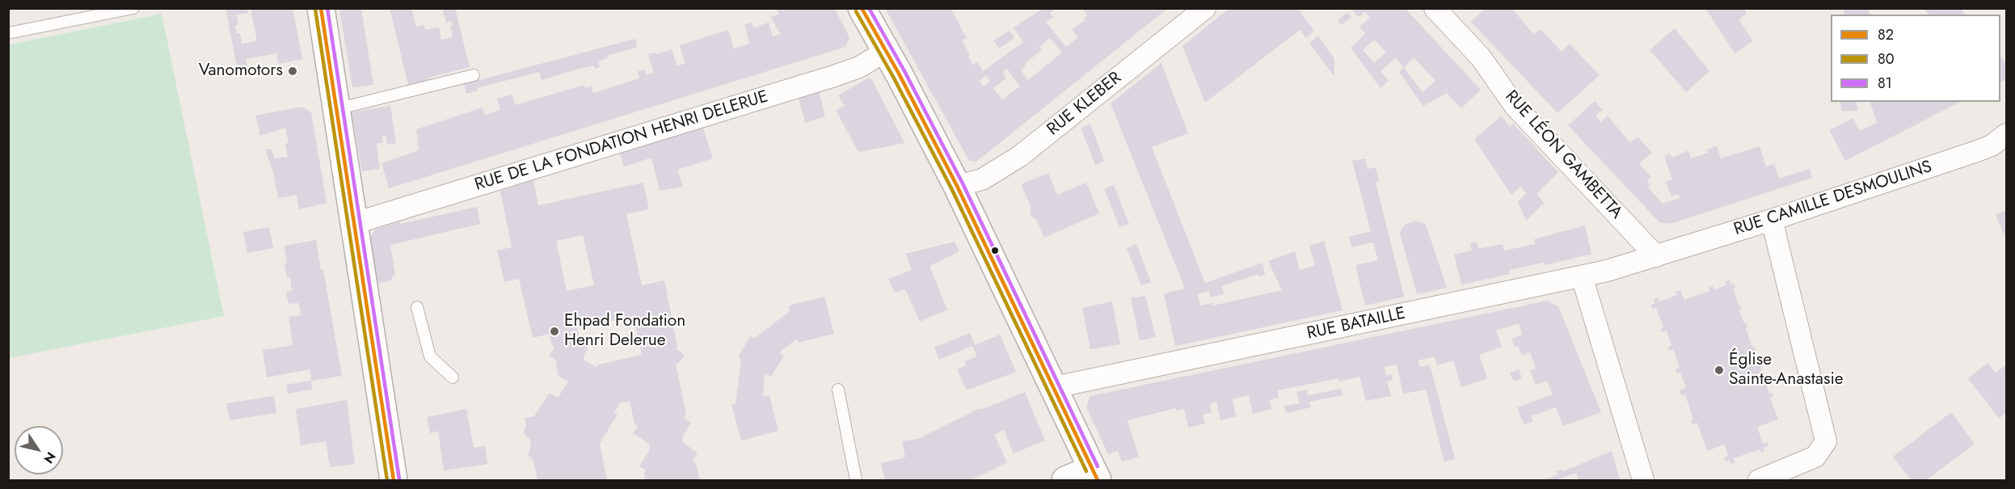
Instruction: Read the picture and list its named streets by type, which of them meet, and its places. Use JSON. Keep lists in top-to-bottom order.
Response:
{
  "streets": {
    "street": [
      "RUE KLEBER",
      "RUE DE LA FONDATION HENRI DELERUE",
      "RUE LÉON GAMBETTA",
      "RUE CAMILLE DESMOULINS",
      "RUE BATAILLE"
    ]
  },
  "crossings": [
    ["RUE LÉON GAMBETTA", "RUE CAMILLE DESMOULINS"],
    ["RUE LÉON GAMBETTA", "RUE BATAILLE"],
    ["RUE CAMILLE DESMOULINS", "RUE BATAILLE"]
  ],
  "places": ["Vanomotors", "Ehpad Fondation Henri Delerue", "Église Sainte-Anastasie"],
  "lines": ["transit line 82", "transit line 81", "transit line 80"],
  "legend": ["82", "80", "81"],
  "north": "bottom right"
}
